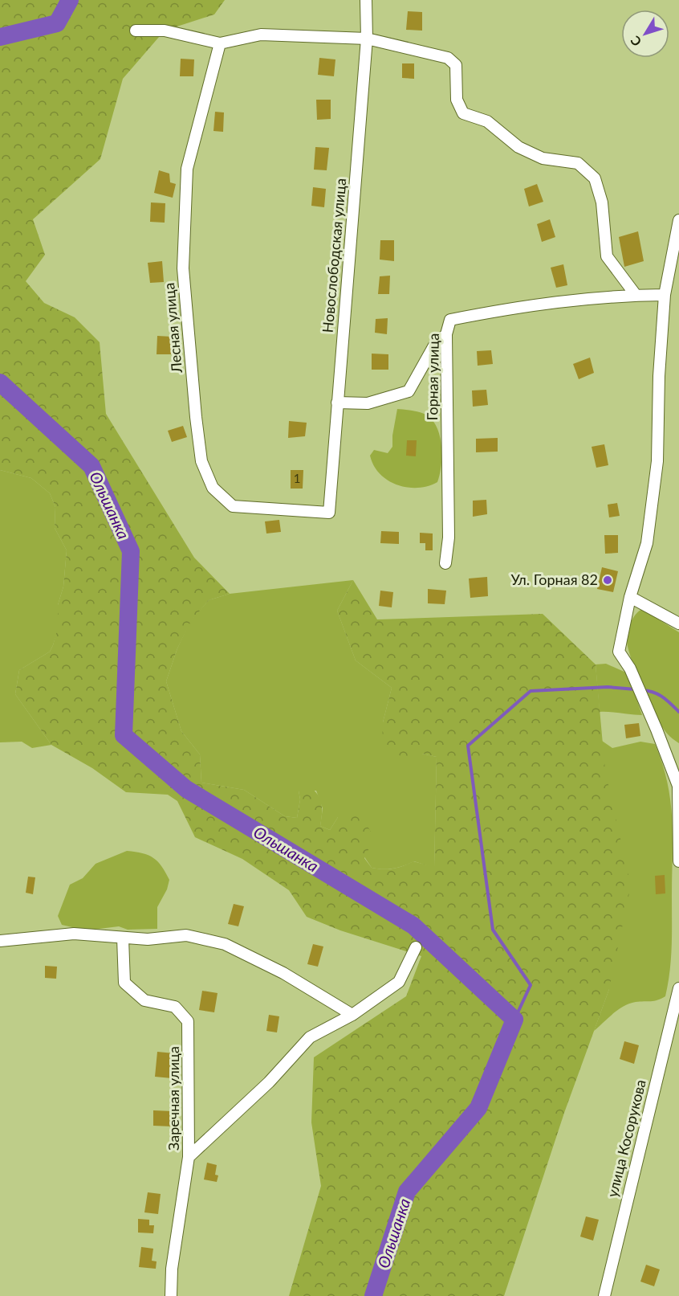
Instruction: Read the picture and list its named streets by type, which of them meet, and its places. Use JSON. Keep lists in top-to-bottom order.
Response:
{
  "streets": {
    "street": [
      "Новослободская улица",
      "Лесная улица",
      "Горная улица",
      "Заречная улица",
      "улица Косорукова"
    ]
  },
  "crossings": [
    ["Новослободская улица", "Лесная улица"]
  ],
  "water": ["Ольшанка"],
  "places": ["Ул. Горная 82"],
  "house_numbers": ["1"],
  "north": "bottom left"
}
